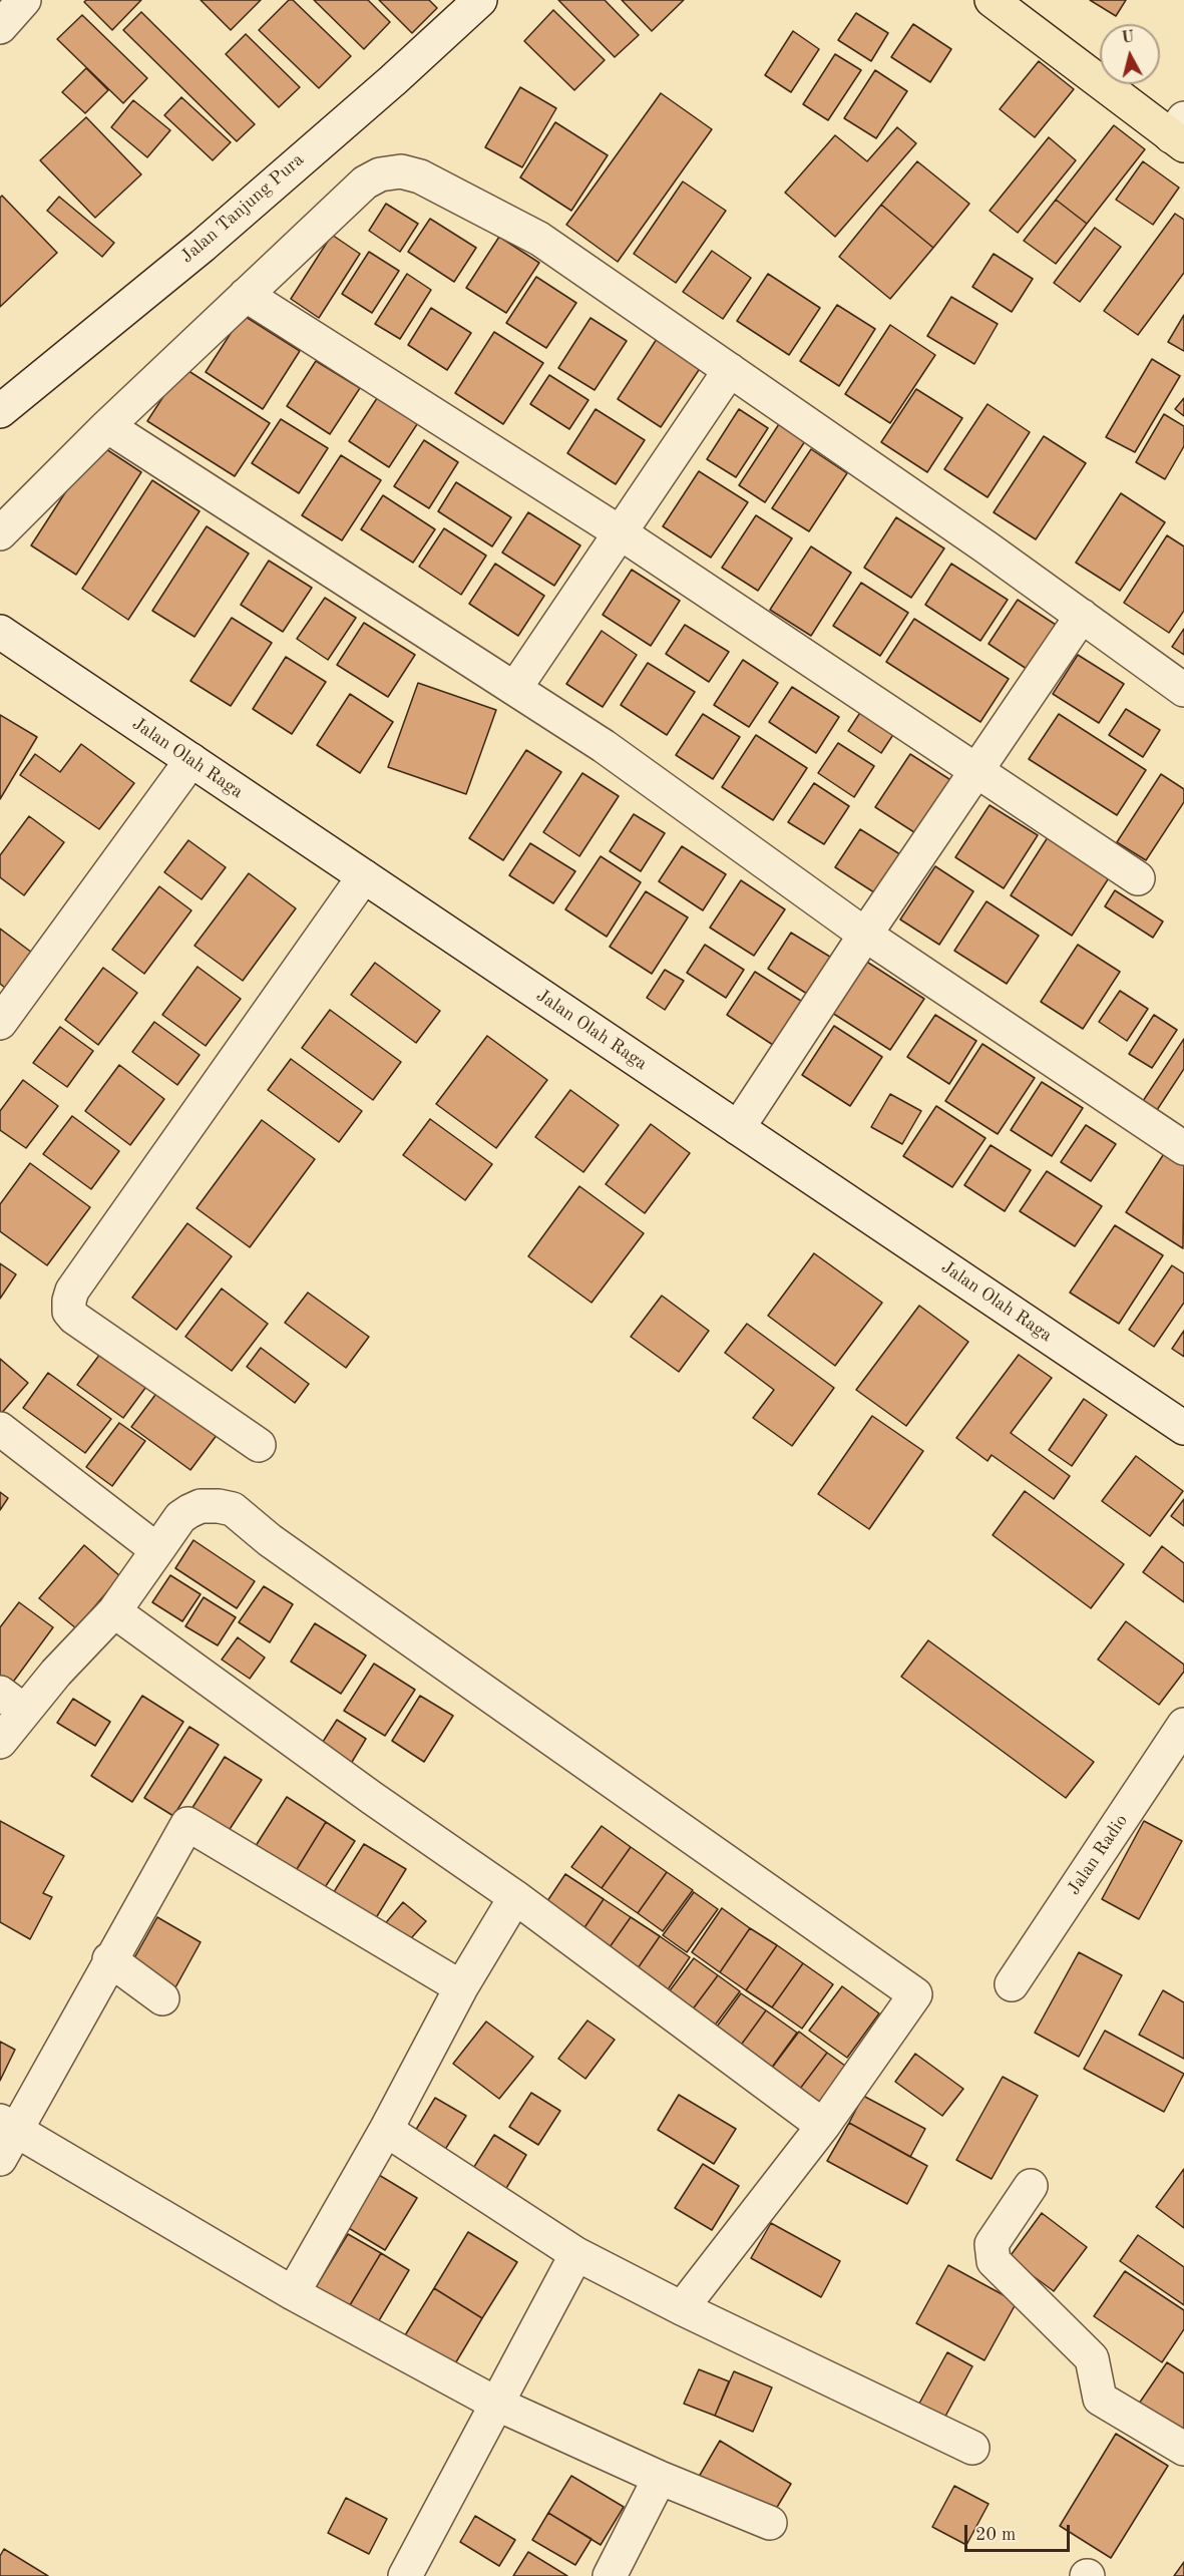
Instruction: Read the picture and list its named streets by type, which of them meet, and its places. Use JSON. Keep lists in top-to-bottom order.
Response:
{
  "streets": {
    "street": ["Jalan Tanjung Pura", "Jalan Olah Raga", "Jalan Radio"]
  },
  "scale_bar": "20 m",
  "north": "top"
}
